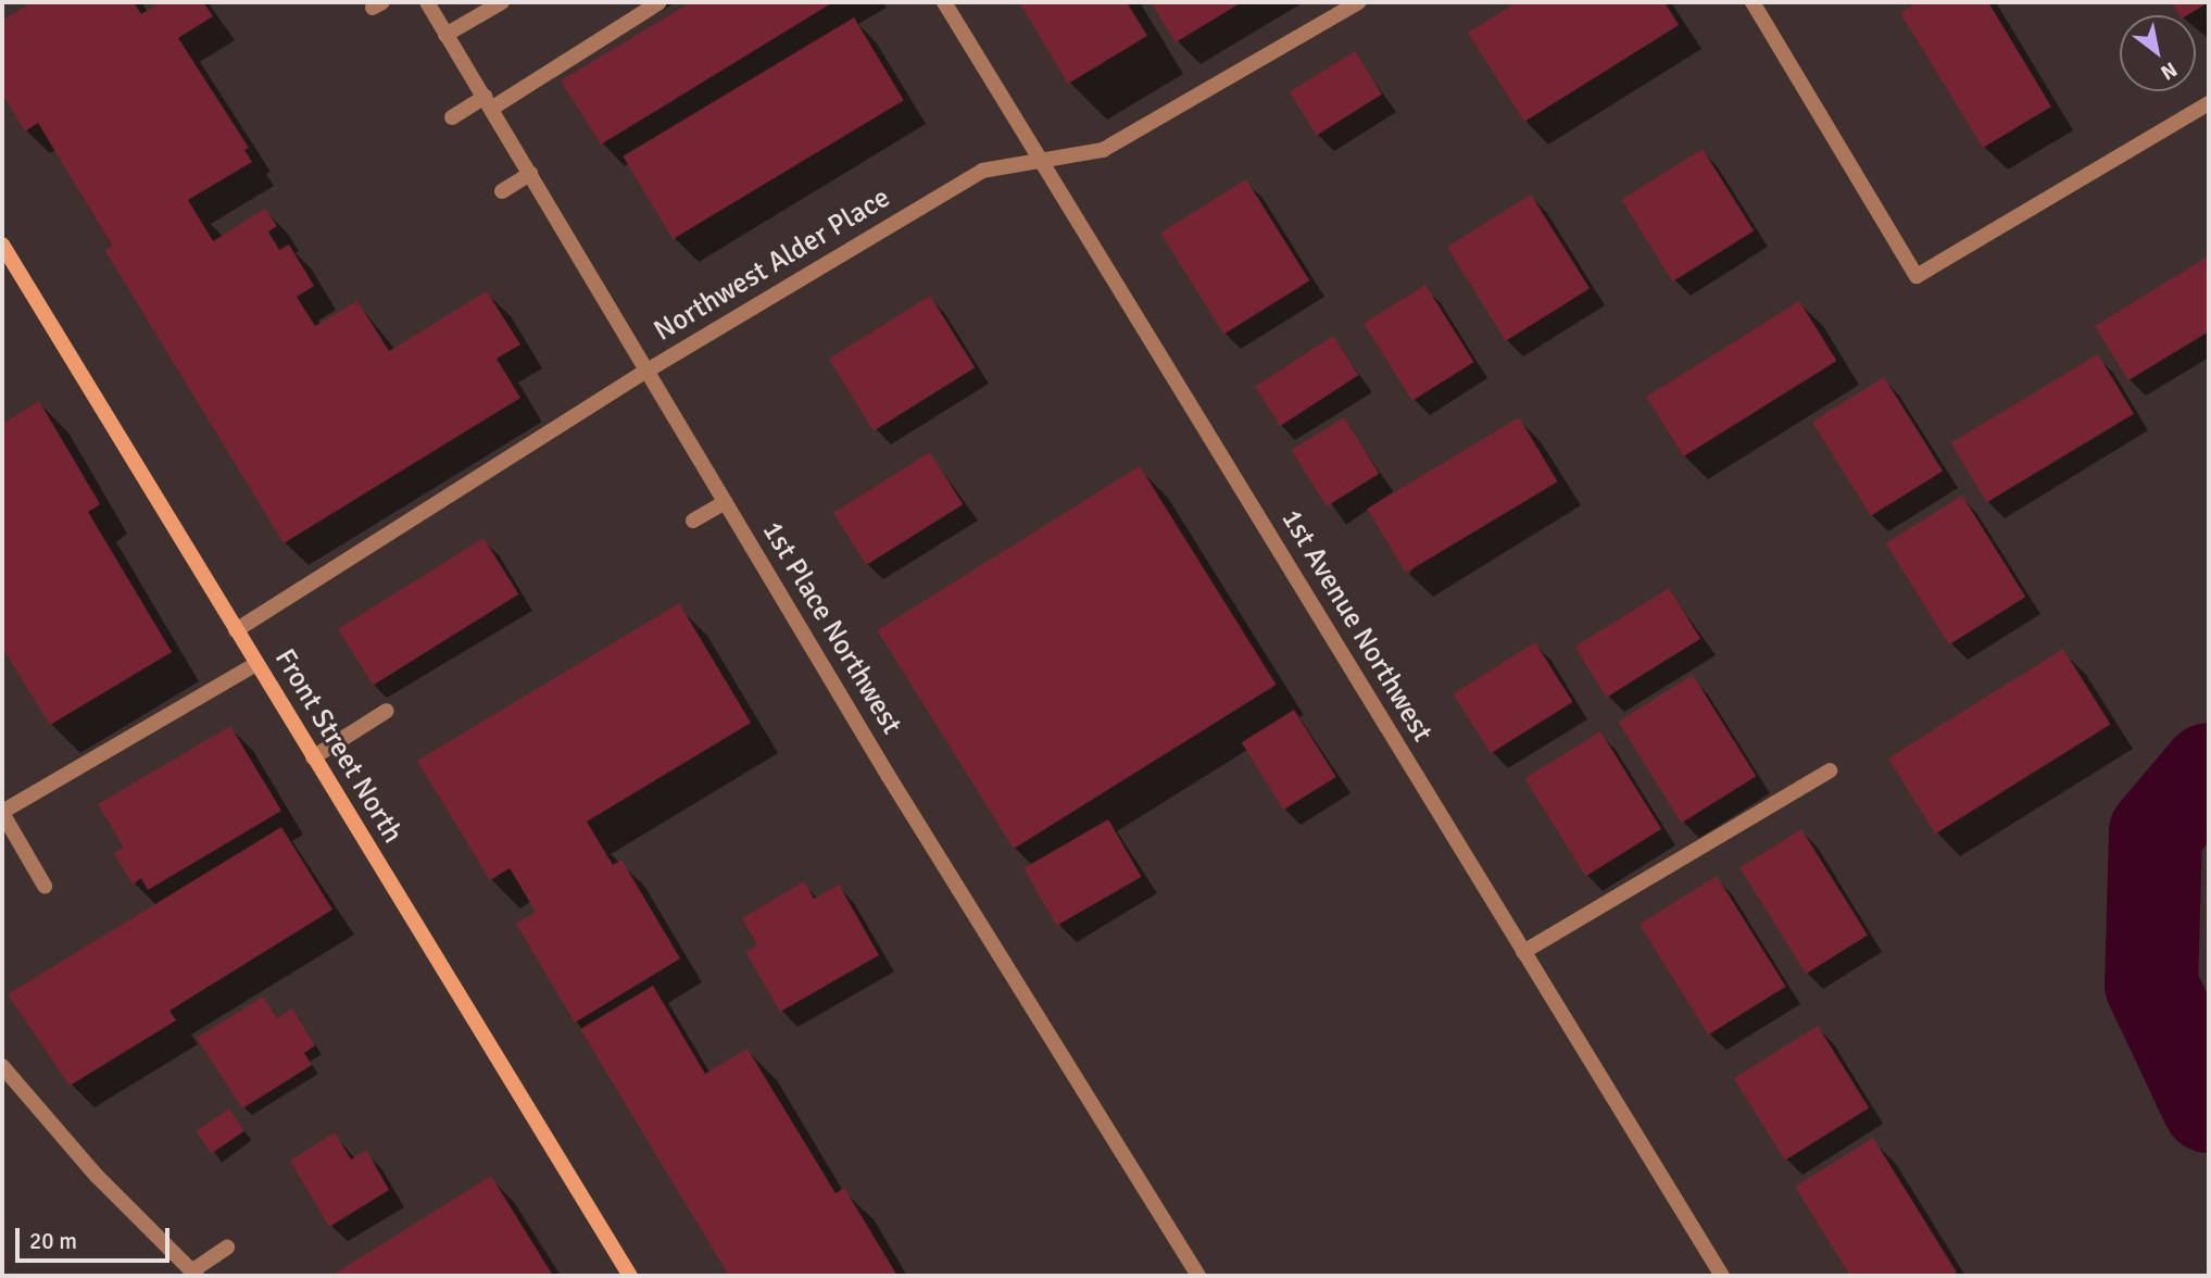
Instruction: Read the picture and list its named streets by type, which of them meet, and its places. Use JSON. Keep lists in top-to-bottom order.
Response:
{
  "streets": {
    "main road": ["Front Street North"],
    "street": ["Northwest Alder Place", "1st Avenue Northwest", "1st Place Northwest"]
  },
  "crossings": [
    ["Northwest Alder Place", "1st Avenue Northwest"],
    ["Northwest Alder Place", "1st Place Northwest"],
    ["Northwest Alder Place", "Front Street North"]
  ],
  "scale_bar": "20 m",
  "north": "bottom right"
}
